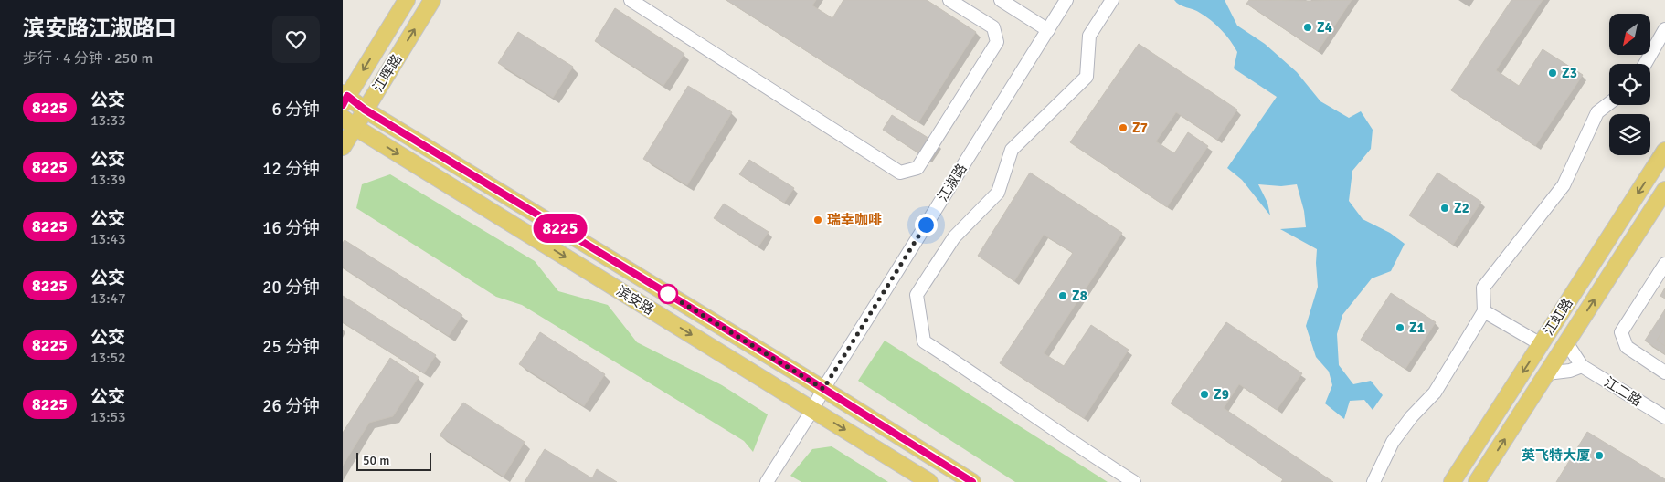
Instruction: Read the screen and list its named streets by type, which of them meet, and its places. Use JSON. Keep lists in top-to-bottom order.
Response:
{
  "streets": {
    "main road": ["江晖路", "滨安路", "江虹路"],
    "street": ["江淑路", "江二路"]
  },
  "crossings": [
    ["江晖路", "滨安路"],
    ["江淑路", "滨安路"],
    ["江虹路", "江二路"]
  ],
  "places": [
    "Z4",
    "Z3",
    "Z7",
    "Z2",
    "瑞幸咖啡",
    "Z8",
    "Z1",
    "Z9",
    "英飞特大厦"
  ],
  "lines": ["bus line 8225"],
  "scale_bar": "50 m",
  "north": "bottom left",
  "page": {
    "heading": ["滨安路江淑路口", "步行 · 4 分钟 · 250 m"],
    "on_map": "8225",
    "list": [
      {
        "mark": "8225",
        "name": "公交",
        "note": "13:33",
        "value": "6 分钟"
      },
      {
        "mark": "8225",
        "name": "公交",
        "note": "13:39",
        "value": "12 分钟"
      },
      {
        "mark": "8225",
        "name": "公交",
        "note": "13:43",
        "value": "16 分钟"
      },
      {
        "mark": "8225",
        "name": "公交",
        "note": "13:47",
        "value": "20 分钟"
      },
      {
        "mark": "8225",
        "name": "公交",
        "note": "13:52",
        "value": "25 分钟"
      },
      {
        "mark": "8225",
        "name": "公交",
        "note": "13:53",
        "value": "26 分钟"
      }
    ],
    "scale": "50 m"
  }
}
